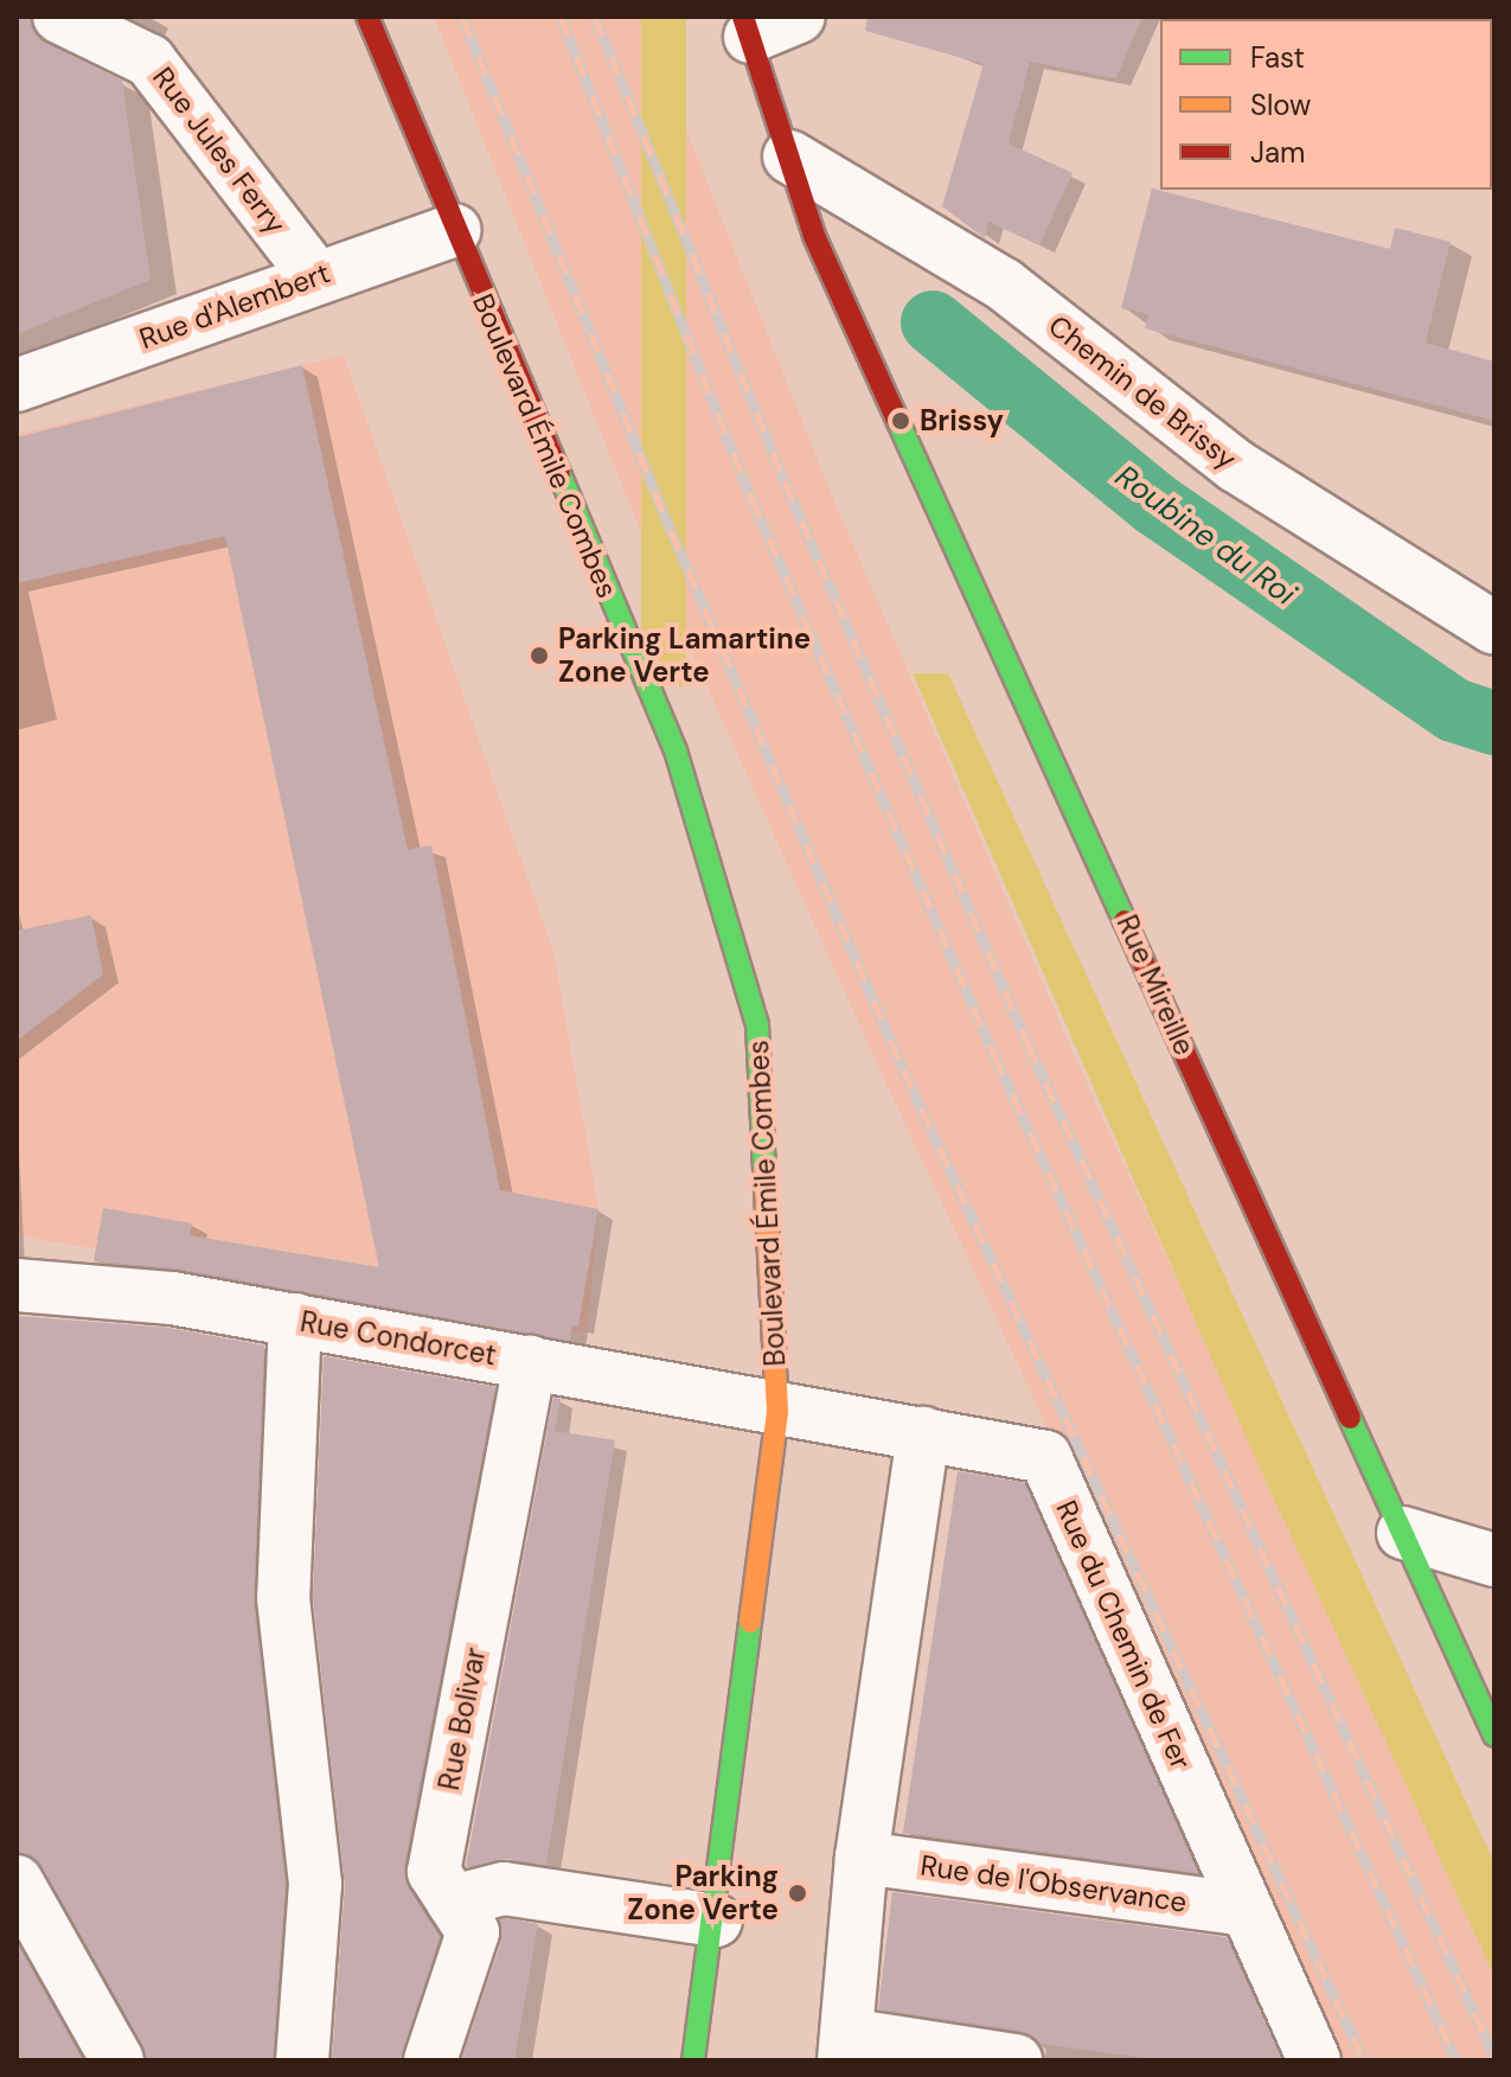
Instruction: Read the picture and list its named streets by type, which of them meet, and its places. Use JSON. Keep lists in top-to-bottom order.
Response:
{
  "streets": {
    "main road": ["Boulevard Émile Combes", "Rue Mireille"],
    "street": [
      "Rue Jules Ferry",
      "Rue d'Alembert",
      "Chemin de Brissy",
      "Rue Condorcet",
      "Rue du Chemin de Fer",
      "Rue Bolivar",
      "Rue de l'Observance"
    ]
  },
  "crossings": [
    ["Rue Jules Ferry", "Rue d'Alembert"],
    ["Rue d'Alembert", "Boulevard Émile Combes"],
    ["Chemin de Brissy", "Rue Mireille"],
    ["Boulevard Émile Combes", "Rue Condorcet"],
    ["Boulevard Émile Combes", "Rue du Chemin de Fer"],
    ["Rue Condorcet", "Rue du Chemin de Fer"],
    ["Rue Condorcet", "Rue Bolivar"],
    ["Rue du Chemin de Fer", "Rue de l'Observance"]
  ],
  "water": ["Roubine du Roi"],
  "places": ["Brissy", "Parking Lamartine Zone Verte", "Parking Zone Verte"],
  "legend": ["Fast", "Slow", "Jam"]
}
